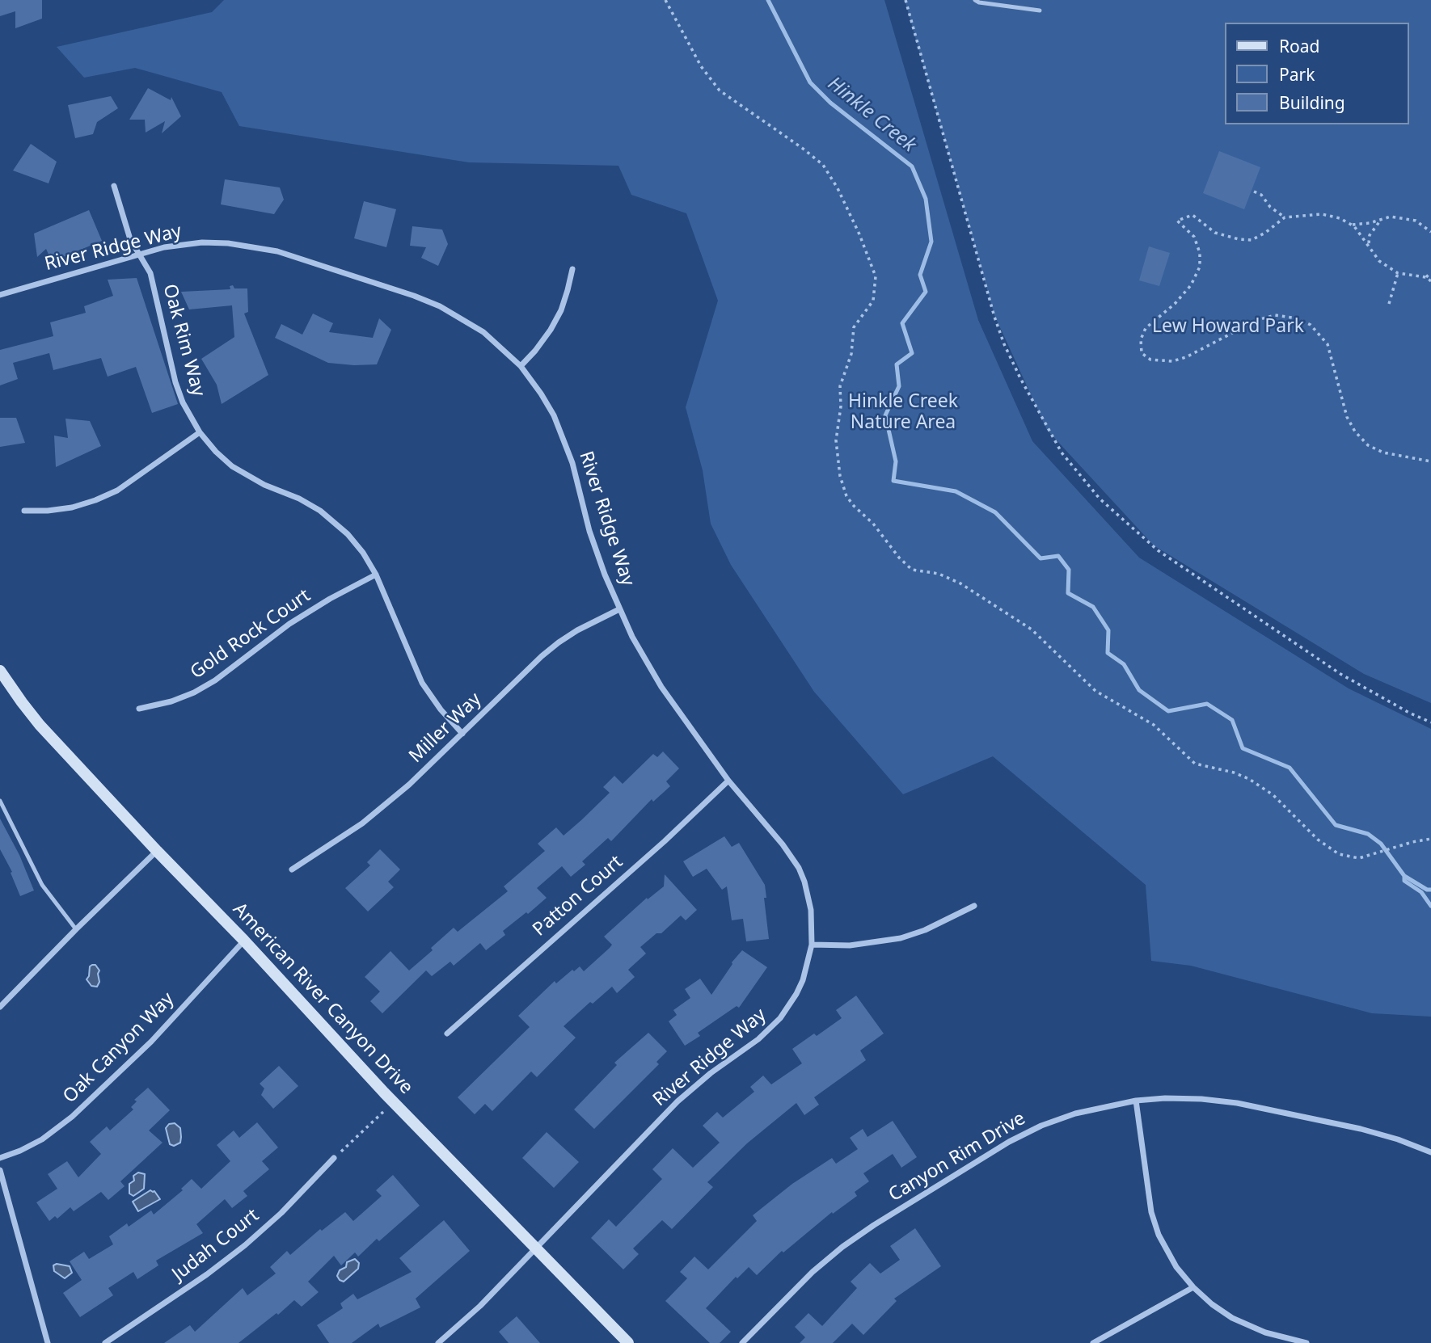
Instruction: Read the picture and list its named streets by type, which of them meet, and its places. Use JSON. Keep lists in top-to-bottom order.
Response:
{
  "streets": {
    "main road": ["American River Canyon Drive"],
    "street": [
      "River Ridge Way",
      "Oak Rim Way",
      "Gold Rock Court",
      "Miller Way",
      "Patton Court",
      "Oak Canyon Way",
      "Canyon Rim Drive",
      "Judah Court"
    ]
  },
  "crossings": [
    ["River Ridge Way", "Oak Rim Way"],
    ["River Ridge Way", "Miller Way"],
    ["River Ridge Way", "Patton Court"],
    ["River Ridge Way", "American River Canyon Drive"],
    ["Oak Rim Way", "Gold Rock Court"],
    ["Oak Rim Way", "Miller Way"],
    ["American River Canyon Drive", "Oak Canyon Way"]
  ],
  "water": ["Hinkle Creek"],
  "parks": ["Lew Howard Park", "Hinkle Creek Nature Area"],
  "legend": ["Road", "Park", "Building"]
}
